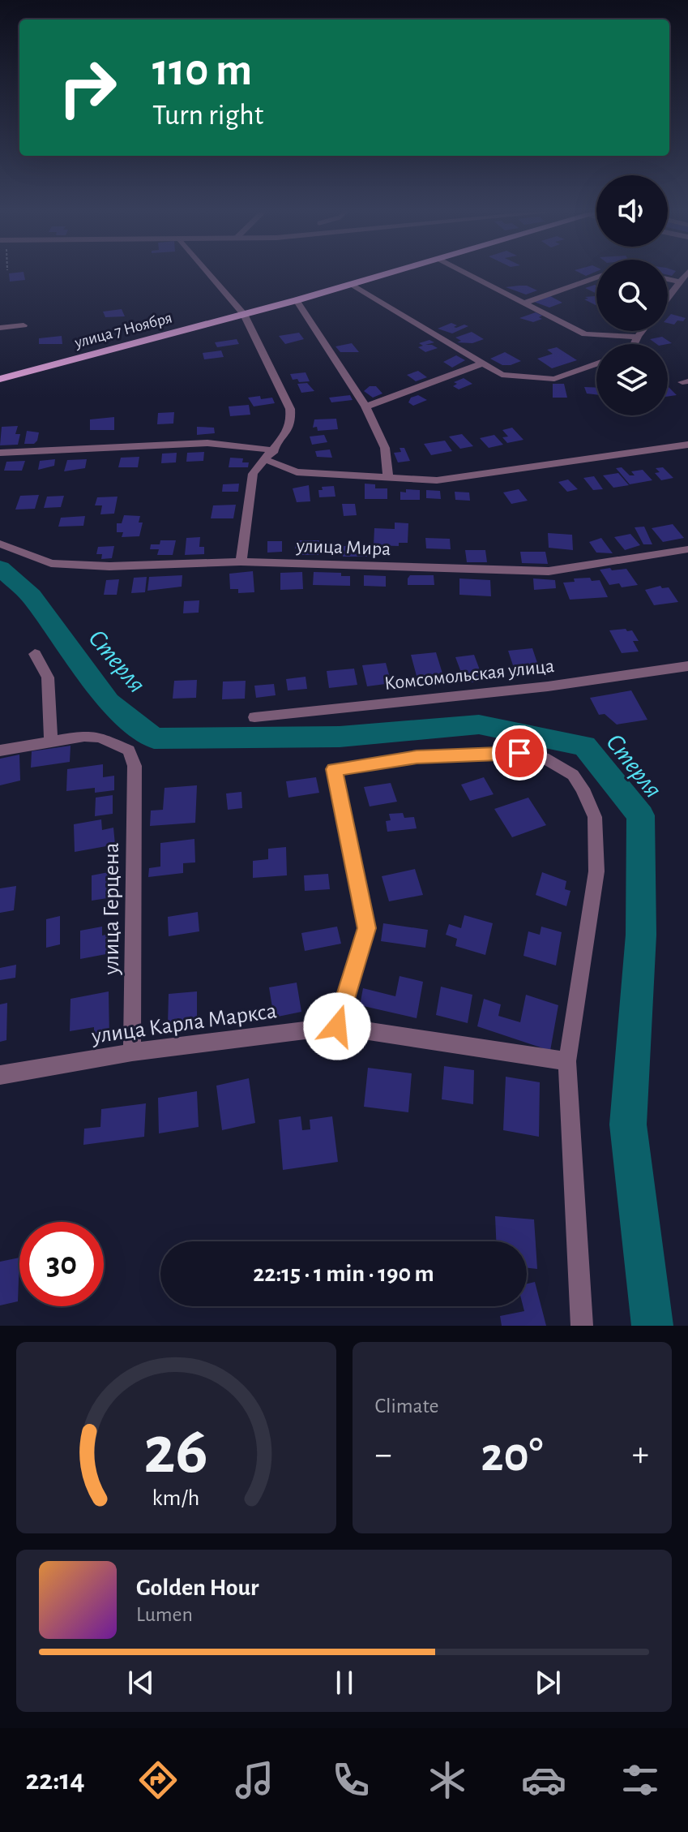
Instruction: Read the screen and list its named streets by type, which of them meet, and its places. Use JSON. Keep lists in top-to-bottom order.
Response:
{
  "streets": {
    "main road": ["улица 7 Ноября"],
    "street": [
      "улица Мира",
      "Комсомольская улица",
      "улица Герцена",
      "улица Карла Маркса"
    ]
  },
  "crossings": [
    ["улица Герцена", "улица Карла Маркса"]
  ],
  "water": ["Стерля"],
  "page": {
    "turn": ["110 m", "Turn right"],
    "limit": "30",
    "trip": "22:15 · 1 min · 190 m",
    "tile": "Climate",
    "heat": ["−", "20°", "+"],
    "song": ["Golden Hour", "Lumen"],
    "tabs": "22:14",
    "gauge": ["26", "km/h"]
  }
}
